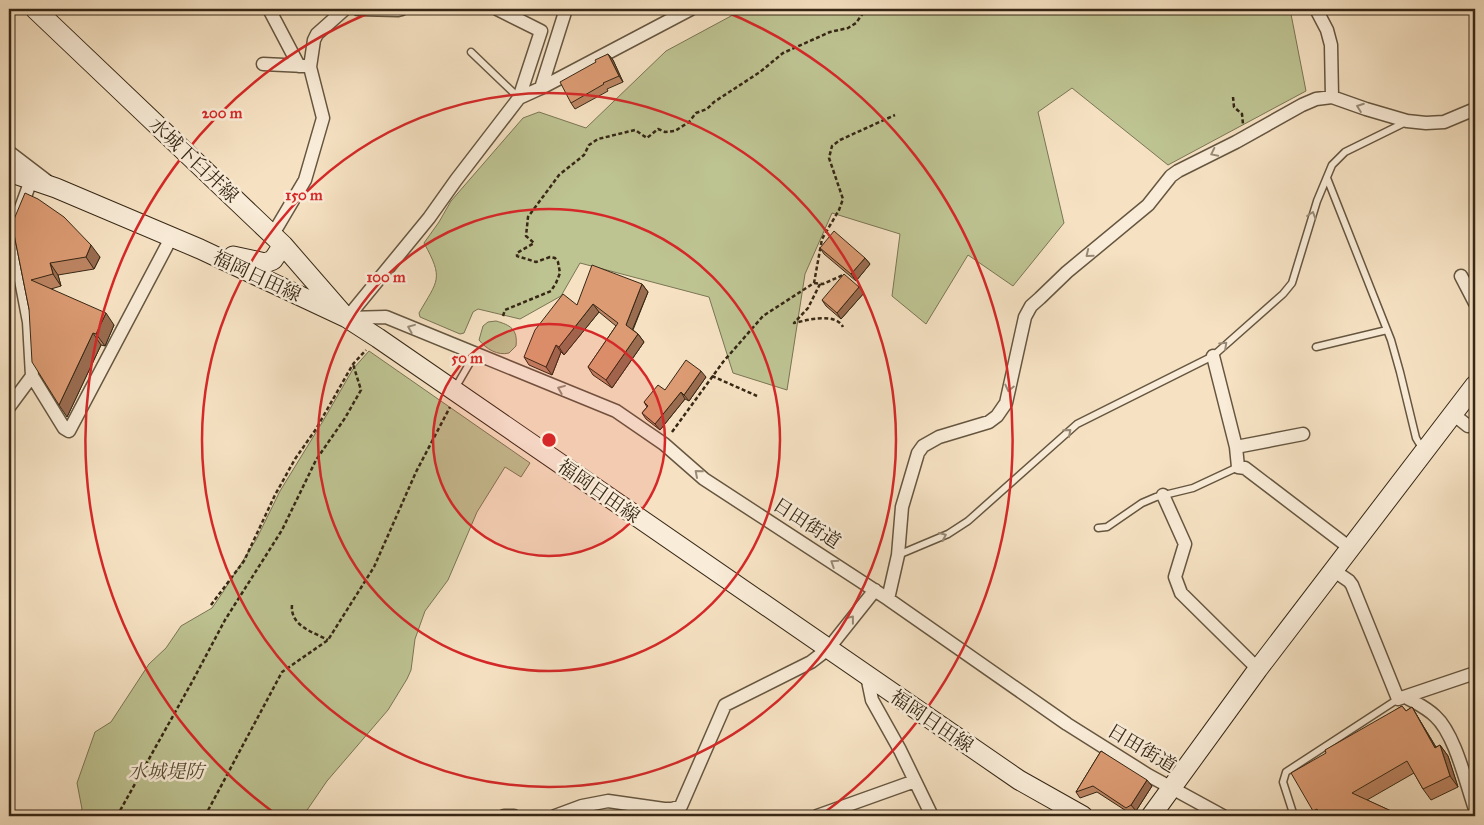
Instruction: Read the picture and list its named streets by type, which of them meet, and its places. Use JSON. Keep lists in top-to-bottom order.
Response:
{
  "streets": {
    "main road": ["水城下臼井線", "福岡日田線"],
    "street": ["日田街道"]
  },
  "crossings": [
    ["水城下臼井線", "福岡日田線"],
    ["水城下臼井線", "日田街道"],
    ["福岡日田線", "日田街道"]
  ],
  "one_way": ["日田街道"],
  "parks": ["水城堤防"],
  "rings": [
    "200 m",
    "150 m",
    "100 m",
    "50 m"
  ]
}
